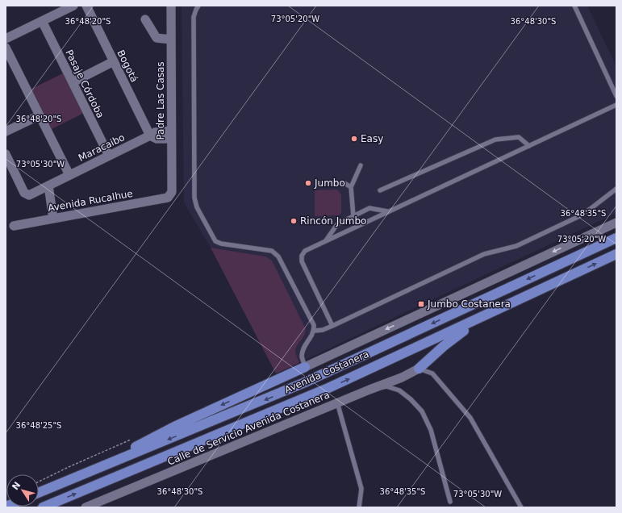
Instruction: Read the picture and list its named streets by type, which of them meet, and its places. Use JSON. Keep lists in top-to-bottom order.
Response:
{
  "streets": {
    "main road": ["Avenida Costanera"],
    "street": [
      "Bogotá",
      "Pasaje Córdoba",
      "Padre Las Casas",
      "Maracaibo",
      "Avenida Rucalhue",
      "Calle de Servicio Avenida Costanera"
    ]
  },
  "crossings": [
    ["Bogotá", "Maracaibo"],
    ["Pasaje Córdoba", "Maracaibo"],
    ["Padre Las Casas", "Avenida Rucalhue"]
  ],
  "places": {
    "other": ["Easy", "Jumbo", "Rincón Jumbo"],
    "transit": ["Jumbo Costanera"]
  },
  "north": "top left",
  "coordinates": [
    "73°05'20\"W",
    "36°48'20\"S",
    "36°48'30\"S",
    "73°05'30\"W",
    "36°48'35\"S",
    "36°48'25\"S"
  ]
}
